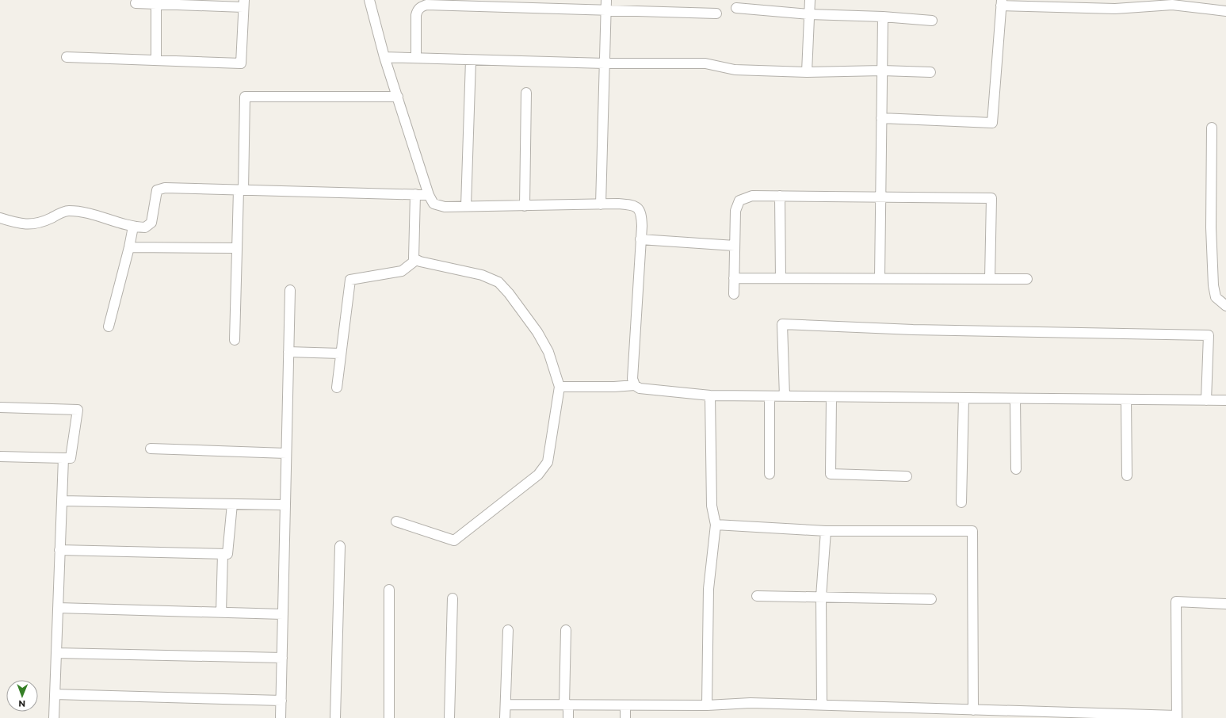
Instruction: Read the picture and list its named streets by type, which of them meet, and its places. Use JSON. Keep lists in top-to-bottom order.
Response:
{
  "north": "bottom"
}
